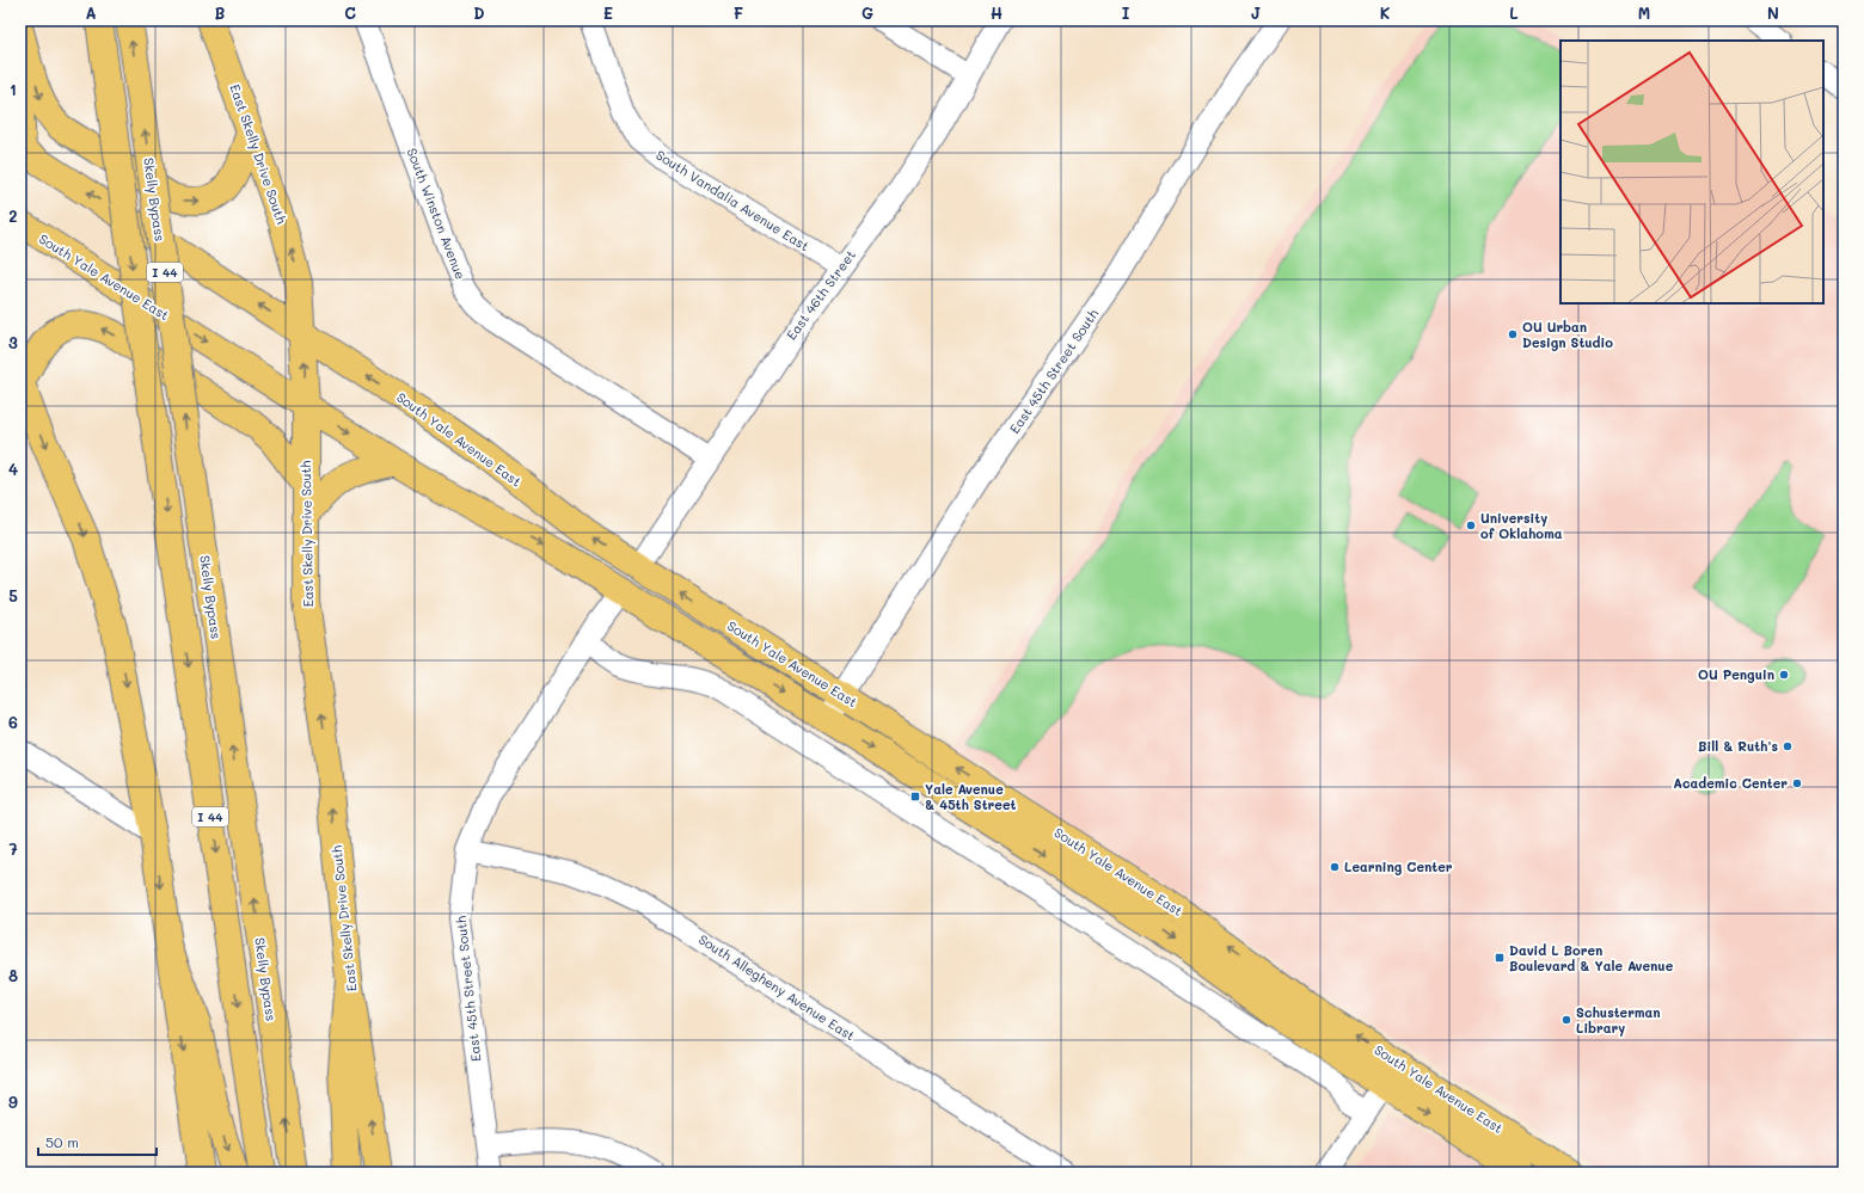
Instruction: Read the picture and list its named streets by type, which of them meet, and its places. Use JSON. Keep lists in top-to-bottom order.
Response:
{
  "streets": {
    "main road": [
      "East Skelly Drive South",
      "Skelly Bypass",
      "I 44",
      "South Yale Avenue East"
    ],
    "street": [
      "South Vandalia Avenue East",
      "South Winston Avenue",
      "East 46th Street",
      "East 45th Street South",
      "South Allegheny Avenue East"
    ]
  },
  "crossings": [
    ["East Skelly Drive South", "South Yale Avenue East"],
    ["South Vandalia Avenue East", "East 46th Street"],
    ["South Winston Avenue", "East 46th Street"],
    ["South Yale Avenue East", "East 46th Street"],
    ["South Yale Avenue East", "East 45th Street South"],
    ["East 45th Street South", "South Allegheny Avenue East"]
  ],
  "places": {
    "other": [
      "OU Urban Design Studio",
      "University of Oklahoma",
      "OU Penguin",
      "Bill & Ruth's",
      "Academic Center",
      "Learning Center",
      "Schusterman Library"
    ],
    "transit": ["Yale Avenue & 45th Street", "David L Boren Boulevard & Yale Avenue"]
  },
  "scale_bar": "50 m",
  "grid": {
    "columns": [
      "A",
      "B",
      "C",
      "D",
      "E",
      "F",
      "G",
      "H",
      "I",
      "J",
      "K",
      "L",
      "M",
      "N"
    ],
    "rows": [
      "1",
      "2",
      "3",
      "4",
      "5",
      "6",
      "7",
      "8",
      "9"
    ]
  }
}
